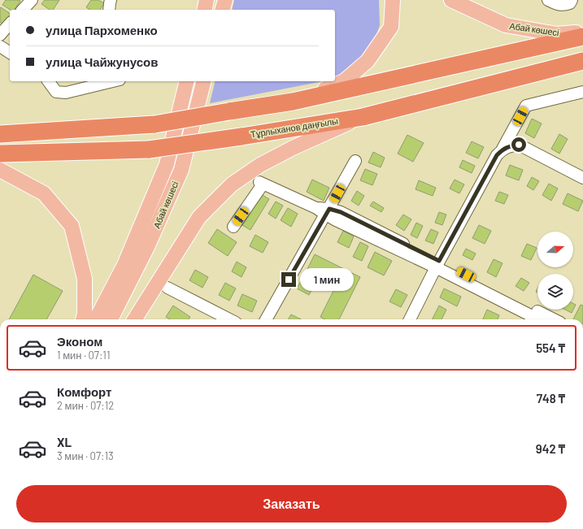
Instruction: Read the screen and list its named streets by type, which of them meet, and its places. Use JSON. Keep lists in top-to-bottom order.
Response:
{
  "streets": {
    "highway": ["Тұрлыханов даңғылы"],
    "main road": ["Абай көшесі"]
  },
  "north": "right",
  "page": {
    "banner": ["улица Пархоменко", "улица Чайжунусов"],
    "bubble": "1 мин",
    "list": [
      {
        "name": "Эконом",
        "note": "1 мин · 07:11",
        "value": "554 ₸"
      },
      {
        "name": "Комфорт",
        "note": "2 мин · 07:12",
        "value": "748 ₸"
      },
      {
        "name": "XL",
        "note": "3 мин · 07:13",
        "value": "942 ₸"
      }
    ],
    "buttons": "Заказать"
  }
}
